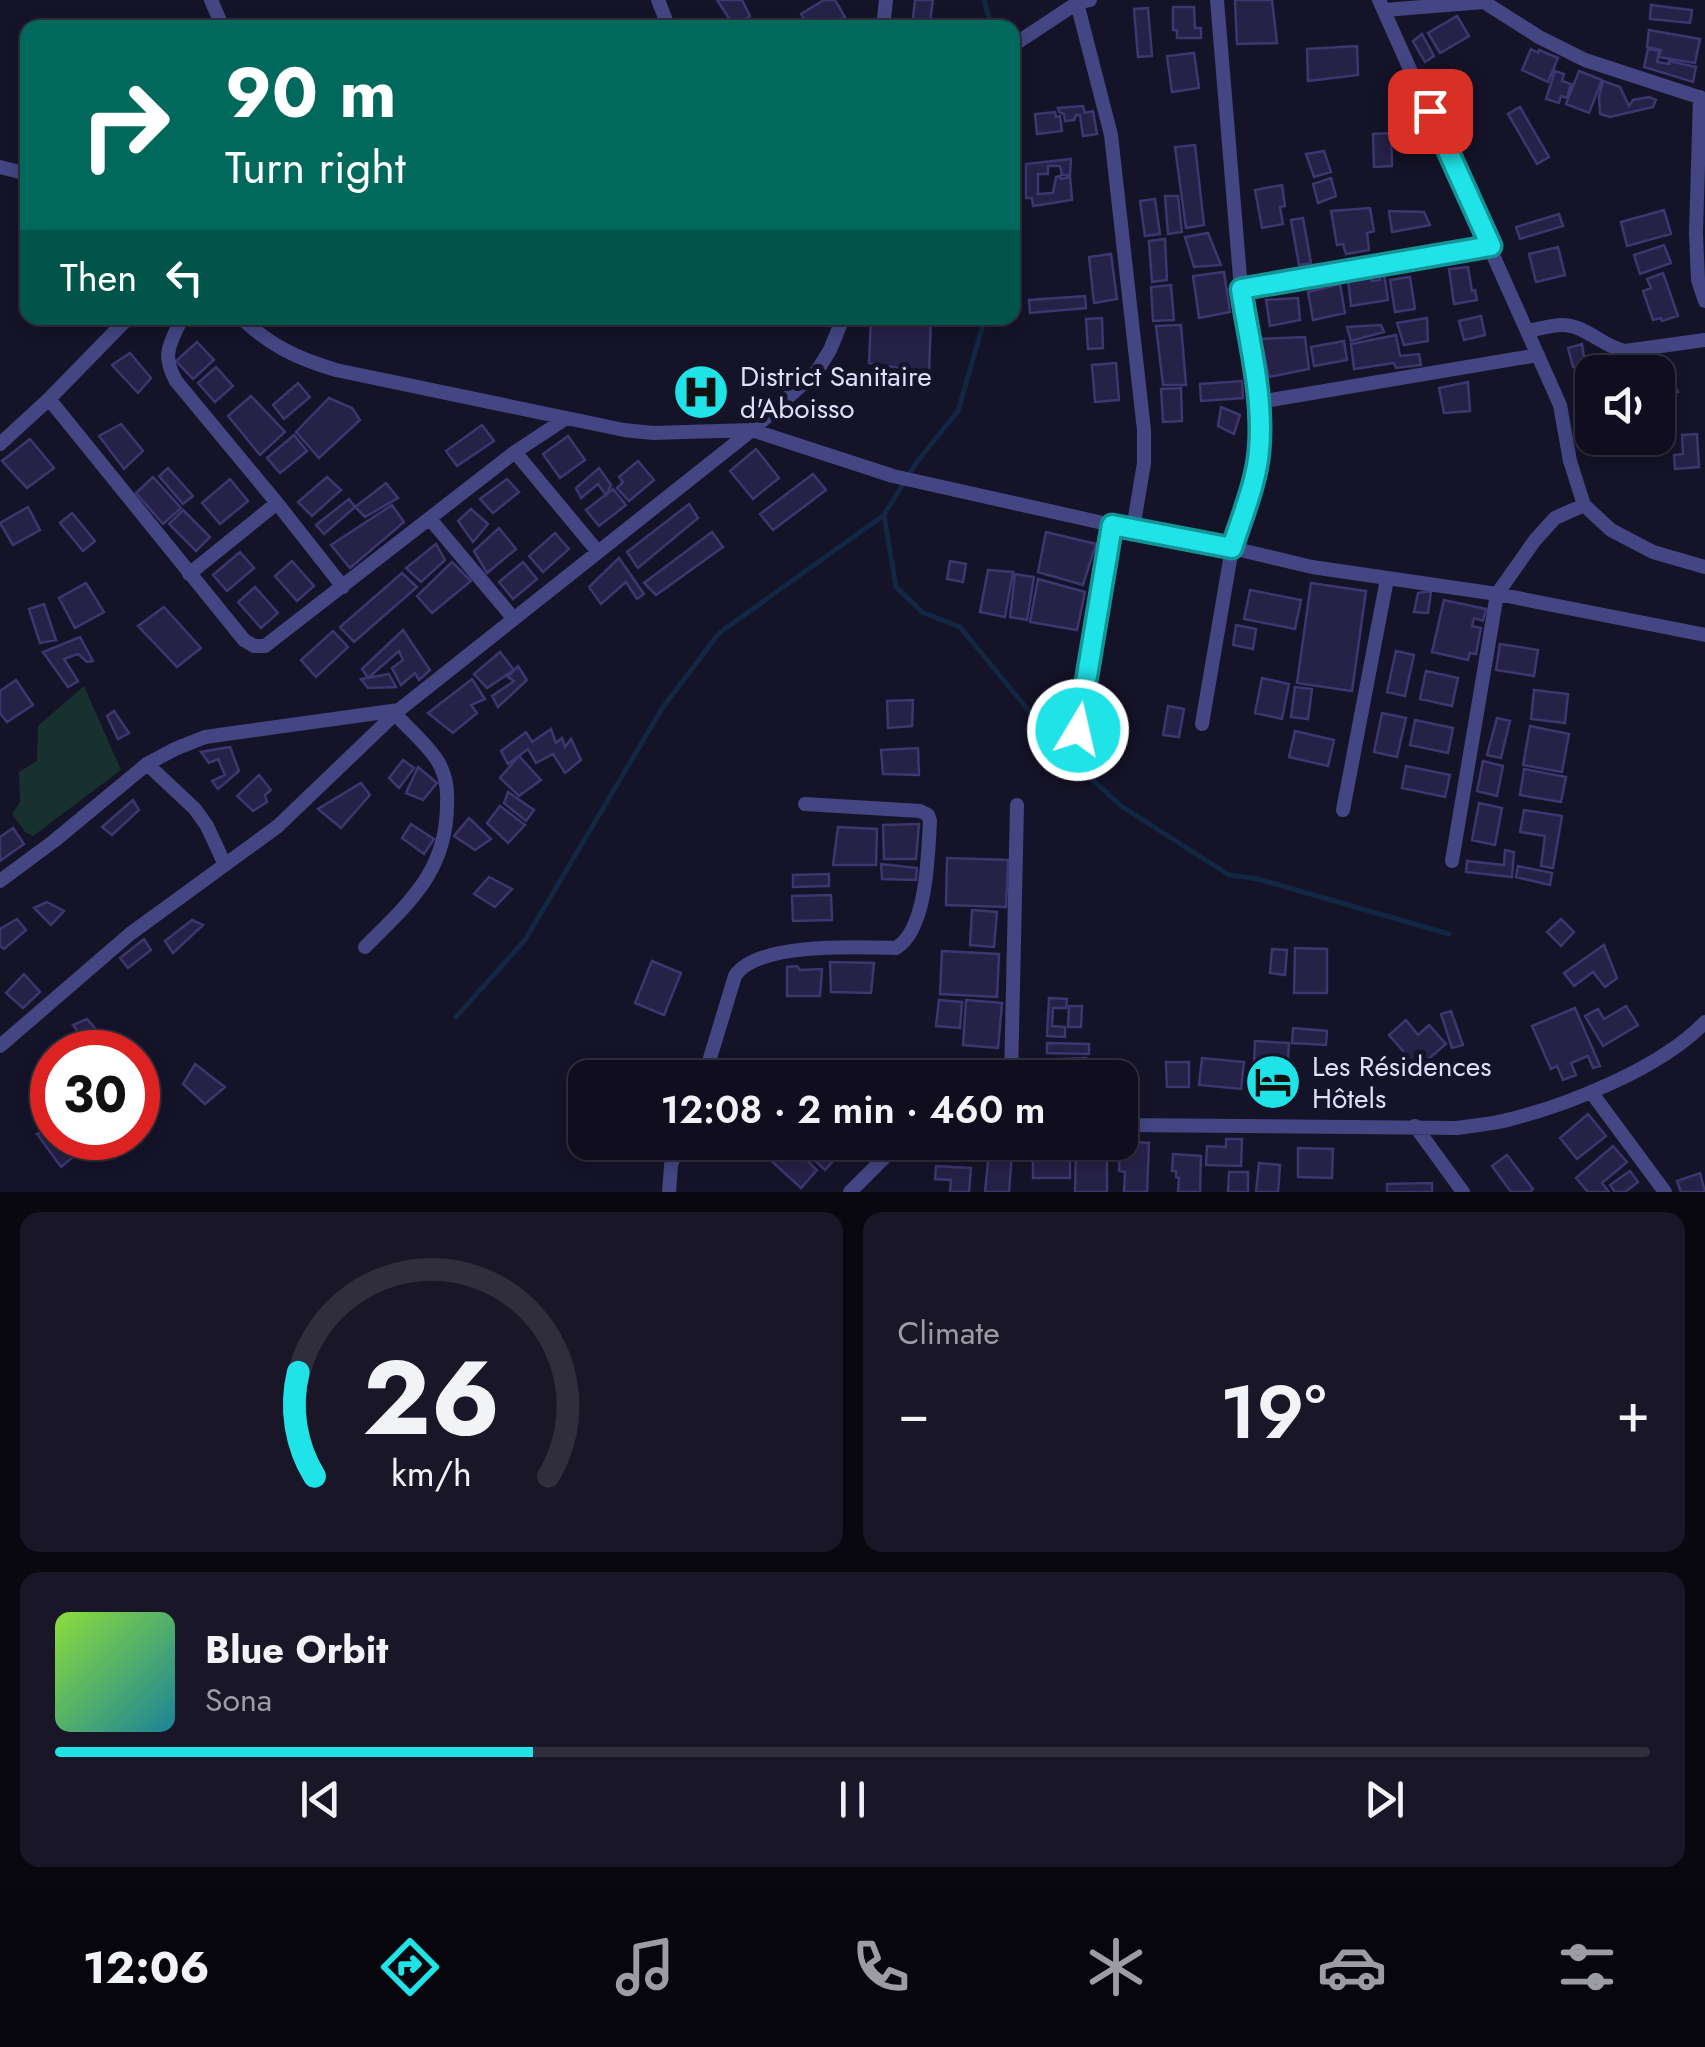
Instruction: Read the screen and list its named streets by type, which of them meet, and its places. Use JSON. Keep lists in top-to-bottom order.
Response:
{
  "places": {
    "hospital": ["District Sanitaire d'Aboisso"],
    "hotel": ["Les Résidences Hôtels"]
  },
  "page": {
    "turn": ["90 m", "Turn right"],
    "then": "Then",
    "limit": "30",
    "trip": "12:08 · 2 min · 460 m",
    "tile": "Climate",
    "heat": ["−", "19°", "+"],
    "song": ["Blue Orbit", "Sona"],
    "tabs": "12:06",
    "gauge": ["26", "km/h"]
  }
}
